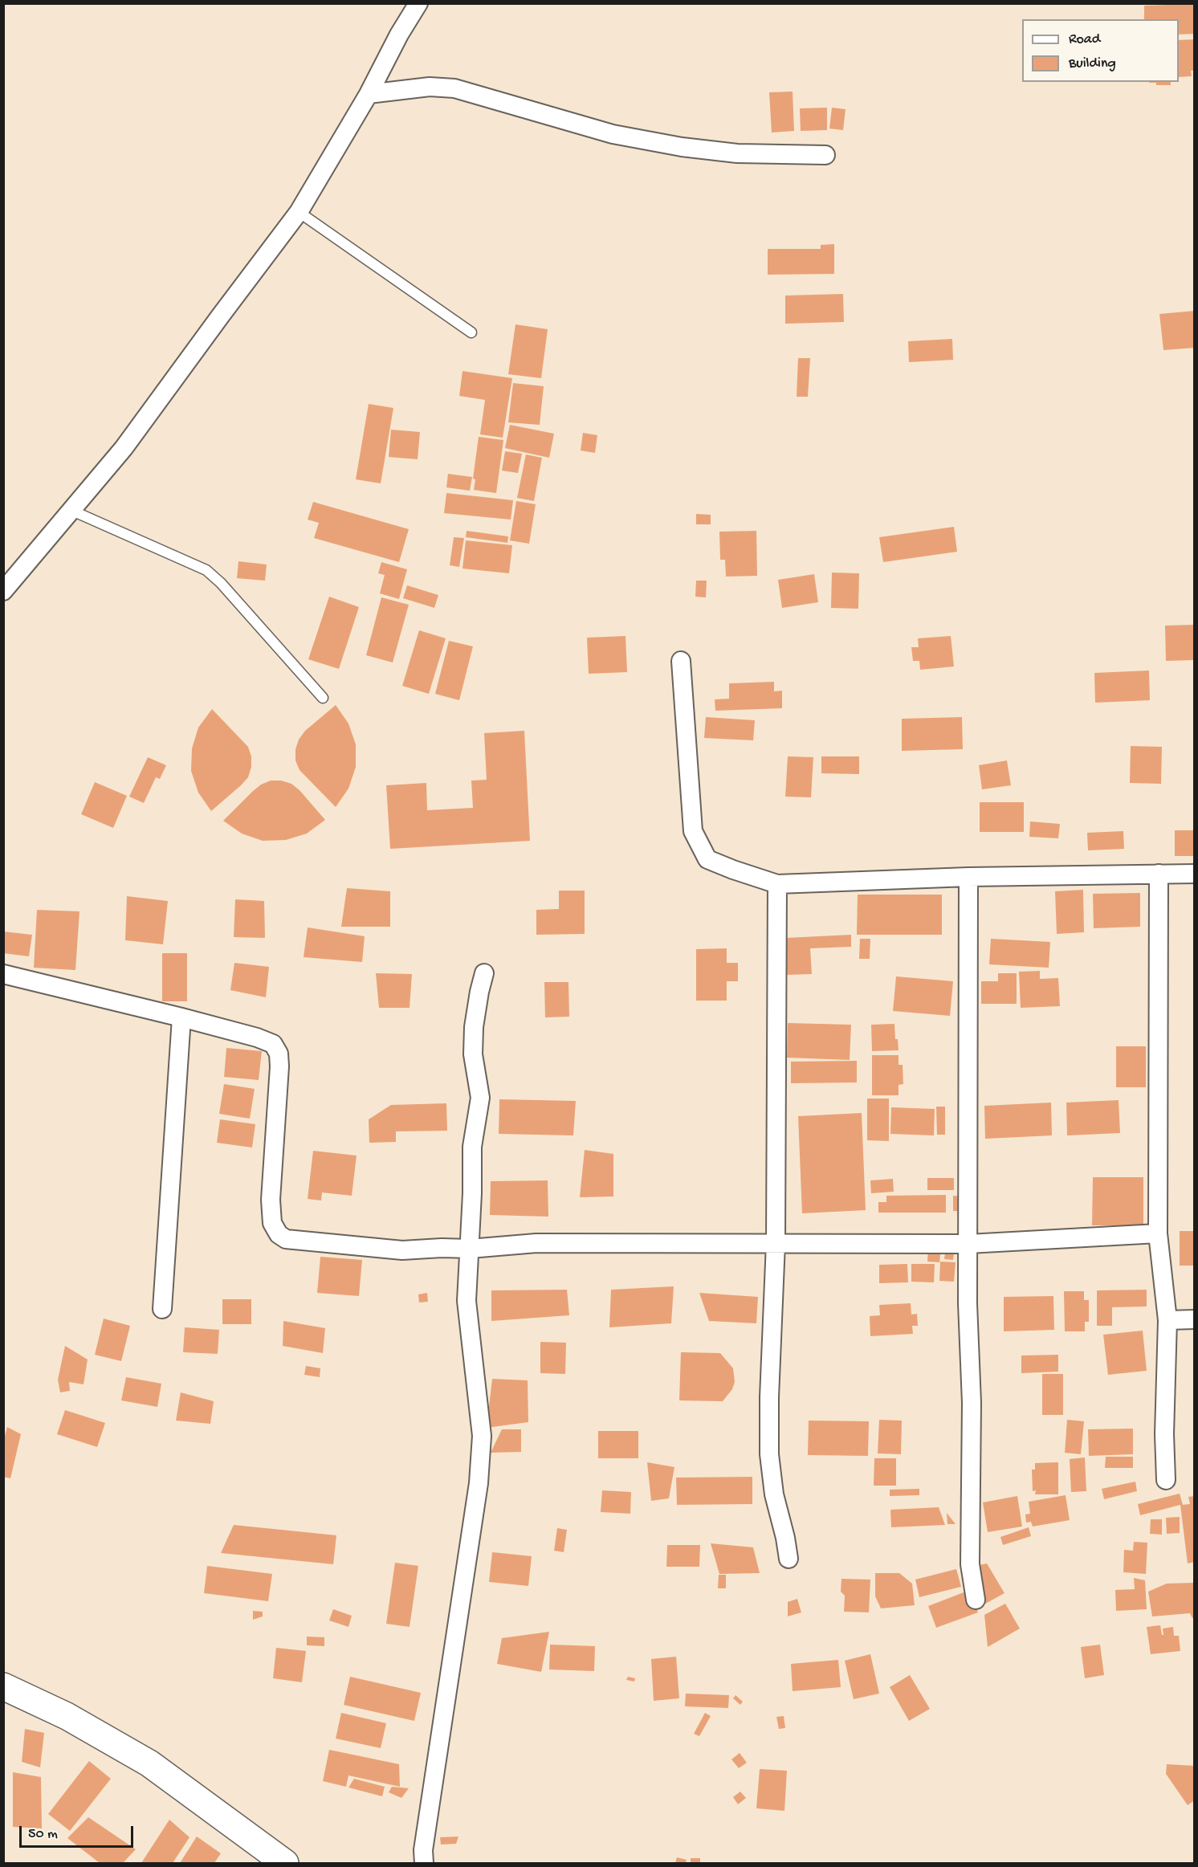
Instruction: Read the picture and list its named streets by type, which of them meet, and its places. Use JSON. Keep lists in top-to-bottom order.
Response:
{
  "legend": ["Road", "Building"],
  "scale_bar": "50 m"
}
